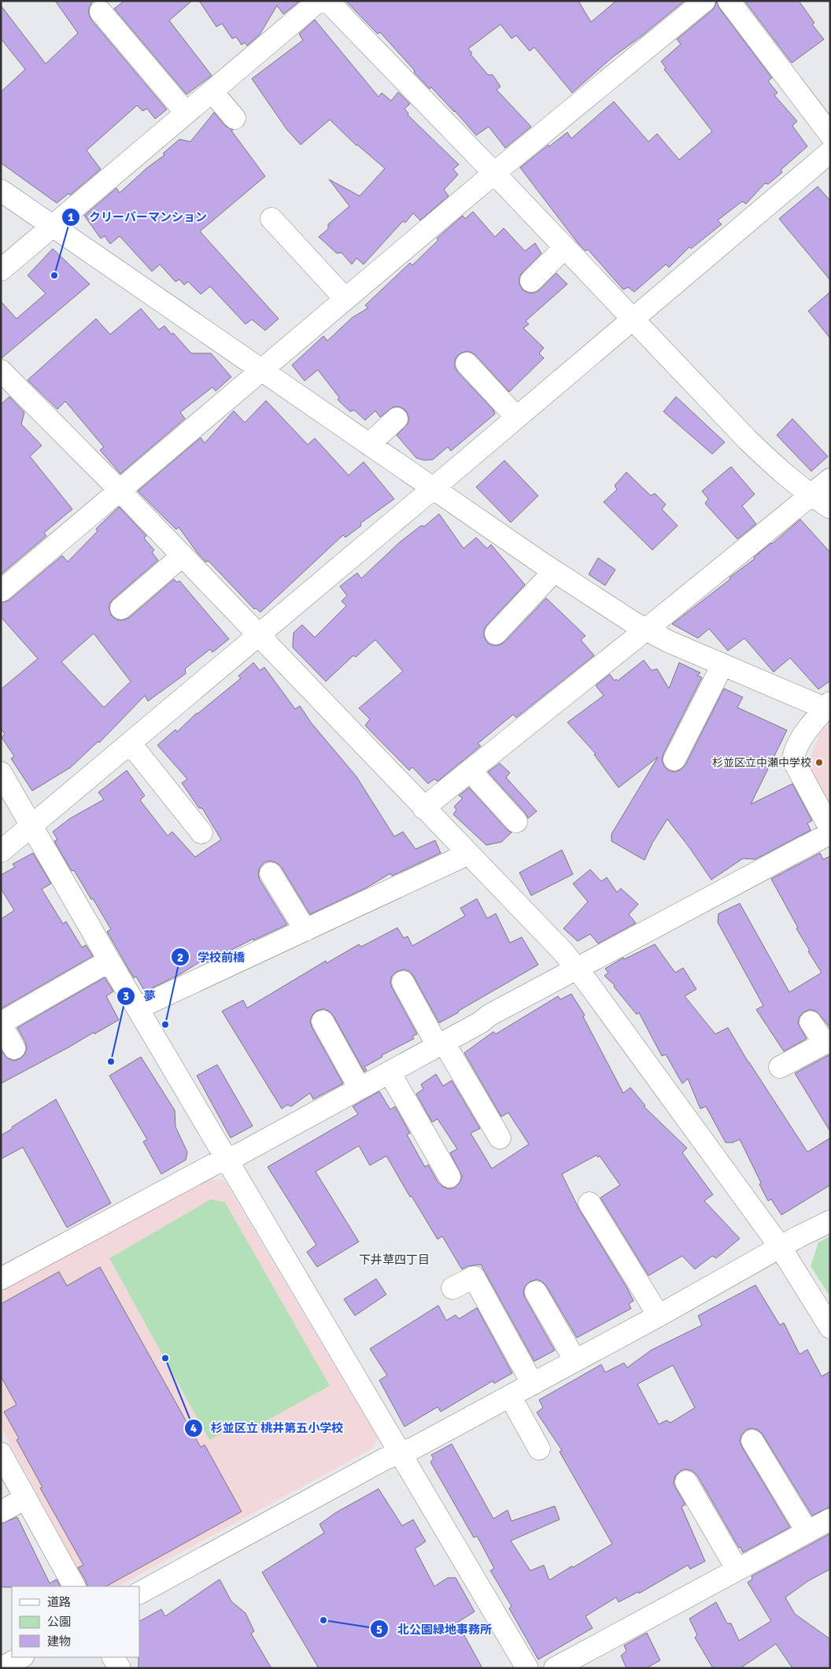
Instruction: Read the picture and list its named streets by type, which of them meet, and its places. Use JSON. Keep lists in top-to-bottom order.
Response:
{
  "districts": ["下井草四丁目"],
  "places": [
    "クリーバーマンション",
    "杉並区立中瀬中学校",
    "学校前橋",
    "夢",
    "杉並区立 桃井第五小学校",
    "北公園緑地事務所"
  ],
  "legend": ["道路", "公園", "建物"]
}
